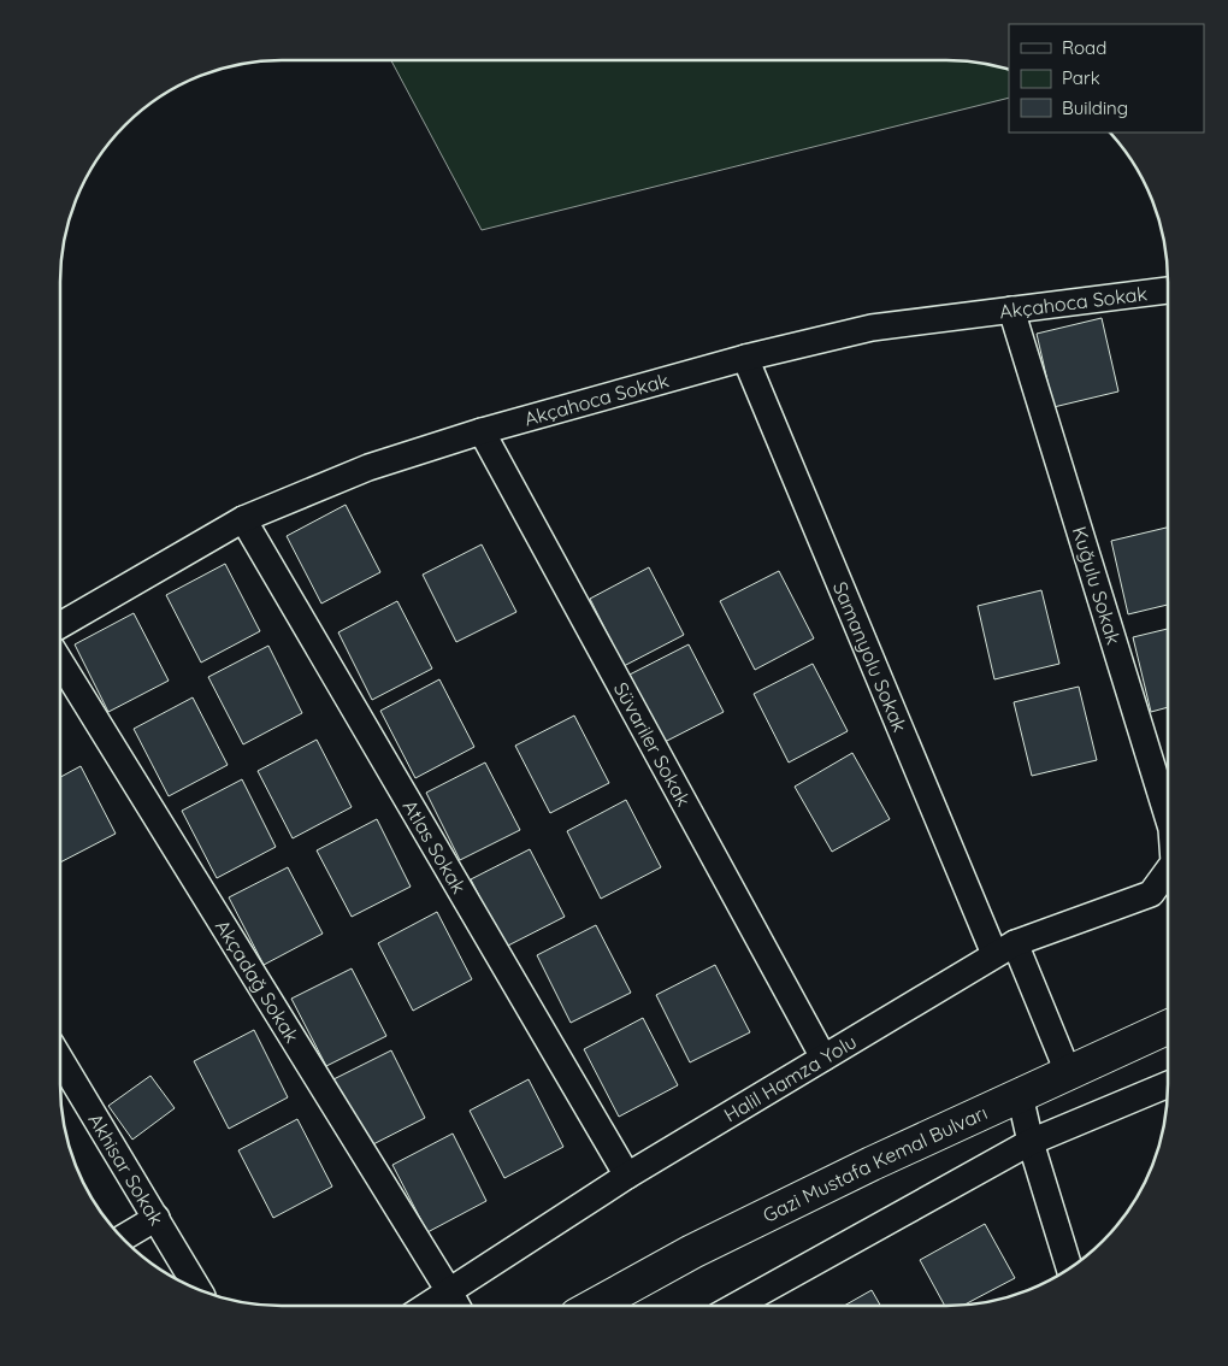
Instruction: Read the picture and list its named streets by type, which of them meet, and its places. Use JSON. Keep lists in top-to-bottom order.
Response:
{
  "streets": {
    "main road": ["Gazi Mustafa Kemal Bulvarı"],
    "street": [
      "Akçahoca Sokak",
      "Kuğulu Sokak",
      "Samanyolu Sokak",
      "Süvariler Sokak",
      "Atlas Sokak",
      "Akçadağ Sokak",
      "Halil Hamza Yolu",
      "Akhisar Sokak"
    ]
  },
  "crossings": [
    ["Akçahoca Sokak", "Kuğulu Sokak"],
    ["Akçahoca Sokak", "Samanyolu Sokak"],
    ["Akçahoca Sokak", "Süvariler Sokak"],
    ["Akçahoca Sokak", "Atlas Sokak"],
    ["Samanyolu Sokak", "Halil Hamza Yolu"],
    ["Samanyolu Sokak", "Gazi Mustafa Kemal Bulvarı"],
    ["Süvariler Sokak", "Halil Hamza Yolu"],
    ["Atlas Sokak", "Halil Hamza Yolu"],
    ["Akçadağ Sokak", "Halil Hamza Yolu"]
  ],
  "legend": ["Road", "Park", "Building"]
}
